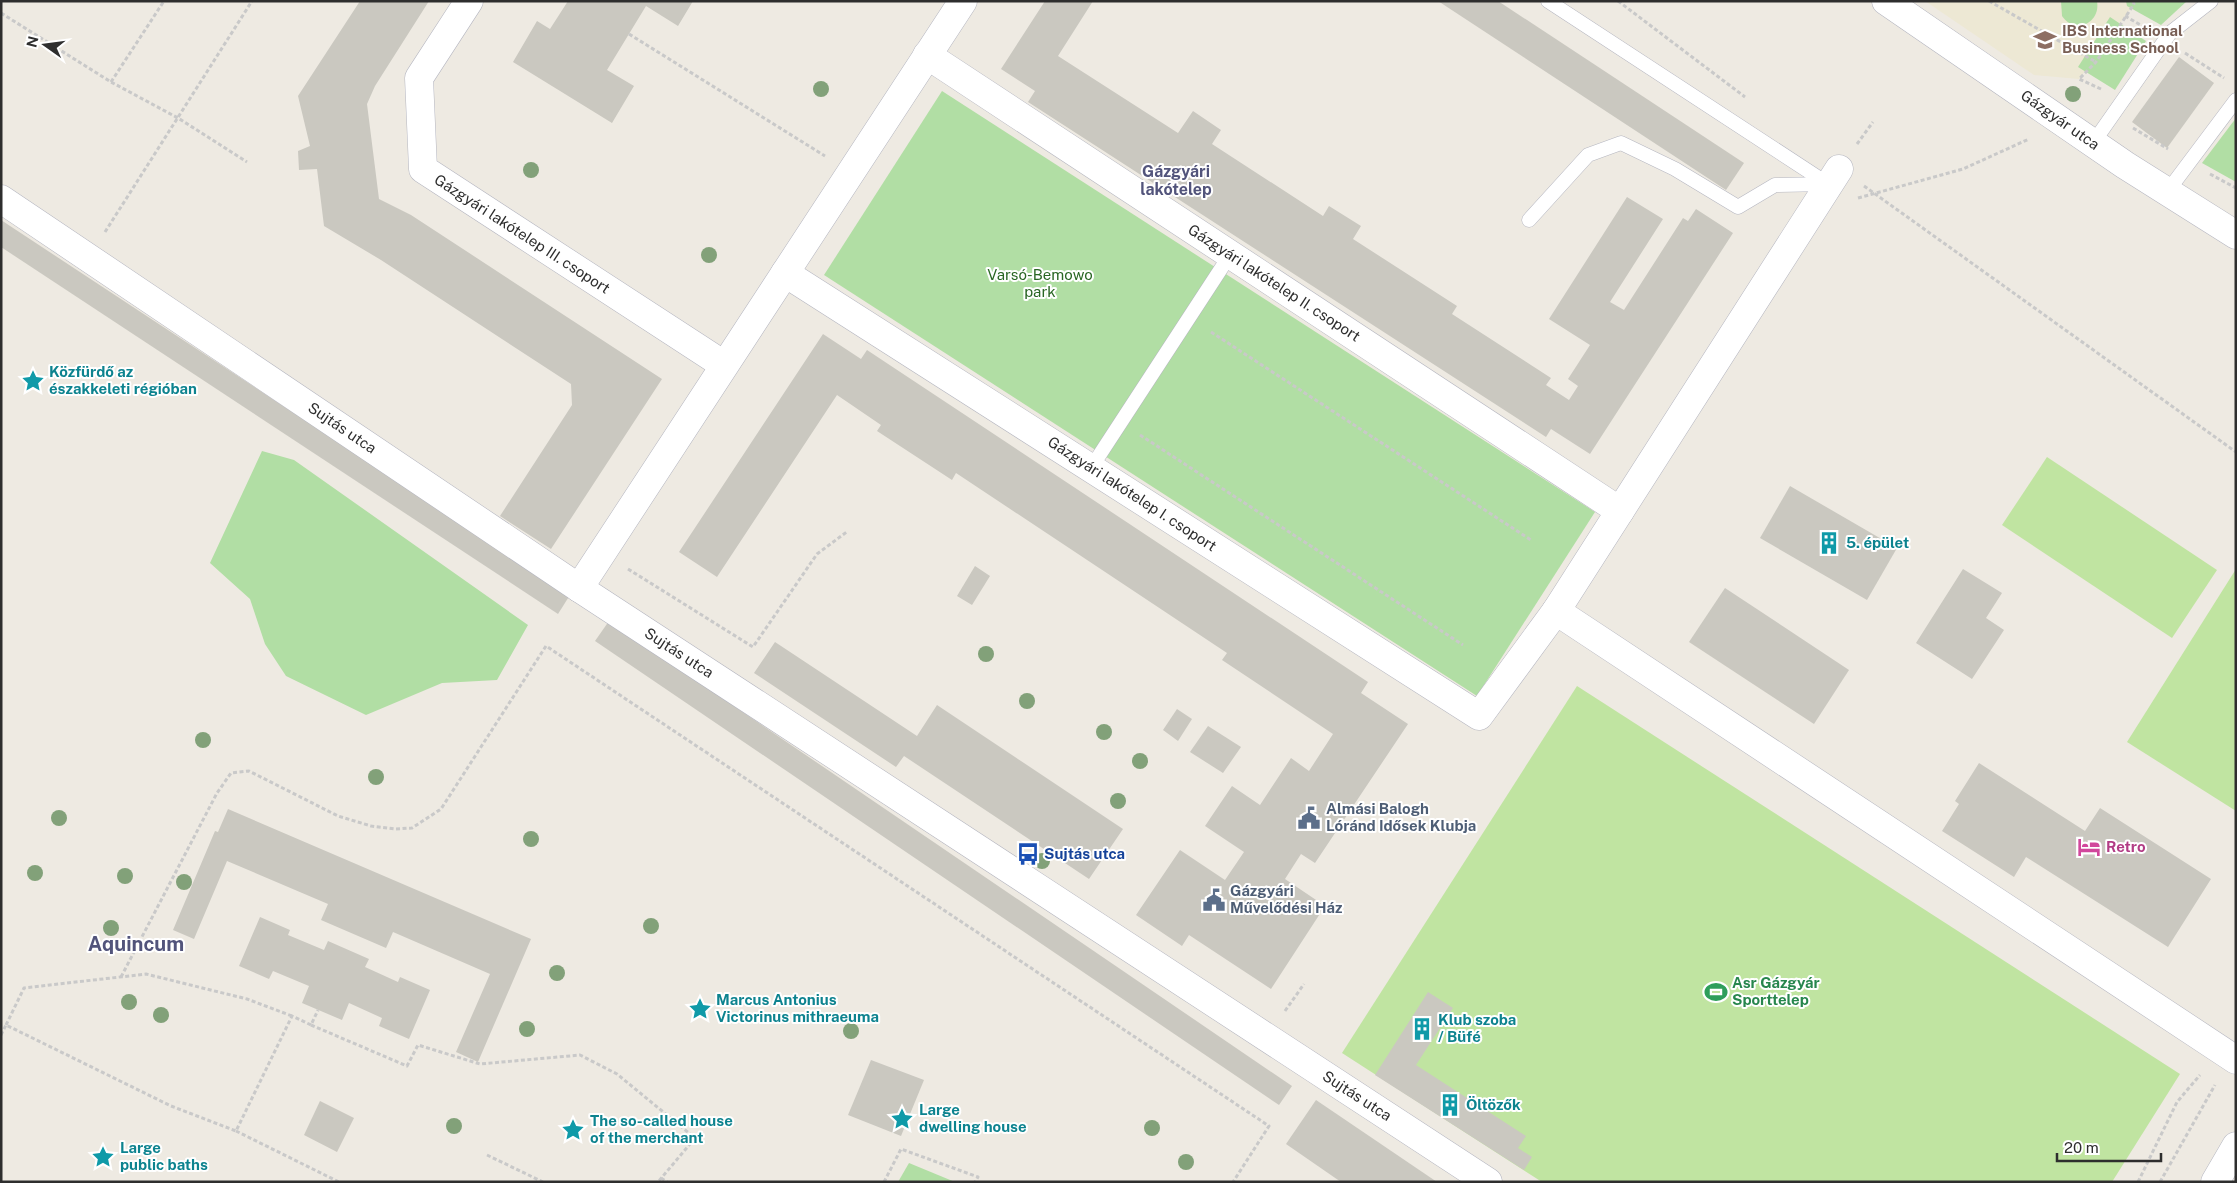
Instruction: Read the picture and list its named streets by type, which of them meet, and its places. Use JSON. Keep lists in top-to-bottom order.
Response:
{
  "streets": {
    "street": [
      "Gázgyár utca",
      "Gázgyári lakótelep III. csoport",
      "Gázgyári lakótelep II. csoport",
      "Sujtás utca",
      "Gázgyári lakótelep I. csoport"
    ]
  },
  "districts": ["Gázgyári lakótelep", "Aquincum"],
  "parks": ["Varsó-Bemowo park"],
  "places": {
    "school or university": ["IBS International Business School"],
    "place": [
      "Közfürdő az északkeleti régióban",
      "Marcus Antonius Victorinus mithraeuma",
      "Large dwelling house",
      "The so-called house of the merchant",
      "Large public baths"
    ],
    "building": ["5. épület", "Klub szoba / Büfé", "Öltözők"],
    "public building": ["Almási Balogh Lóránd Idősek Klubja", "Gázgyári Művelődési Ház"],
    "hotel": ["Retro"],
    "bus stop": ["Sujtás utca"],
    "sports": ["Asr Gázgyár Sporttelep"]
  },
  "scale_bar": "20 m",
  "north": "left"
}
